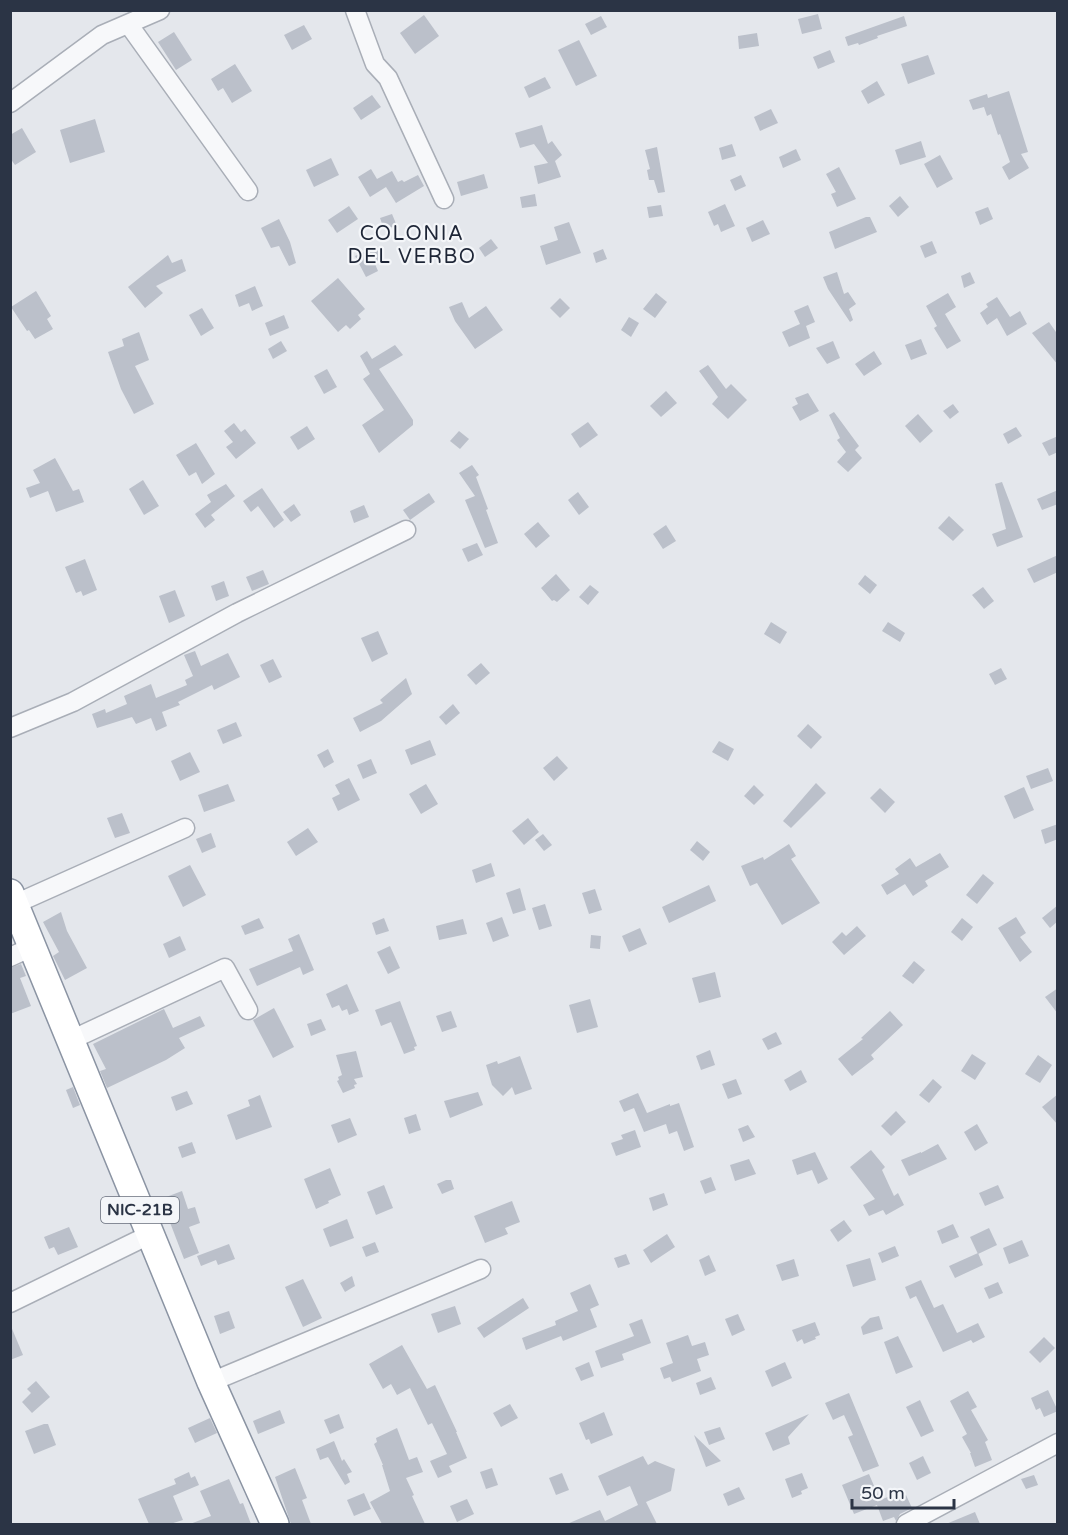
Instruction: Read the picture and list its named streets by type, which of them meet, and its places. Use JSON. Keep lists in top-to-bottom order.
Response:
{
  "streets": {
    "highway": ["NIC-21B"]
  },
  "districts": ["COLONIA DEL VERBO"],
  "scale_bar": "50 m"
}
